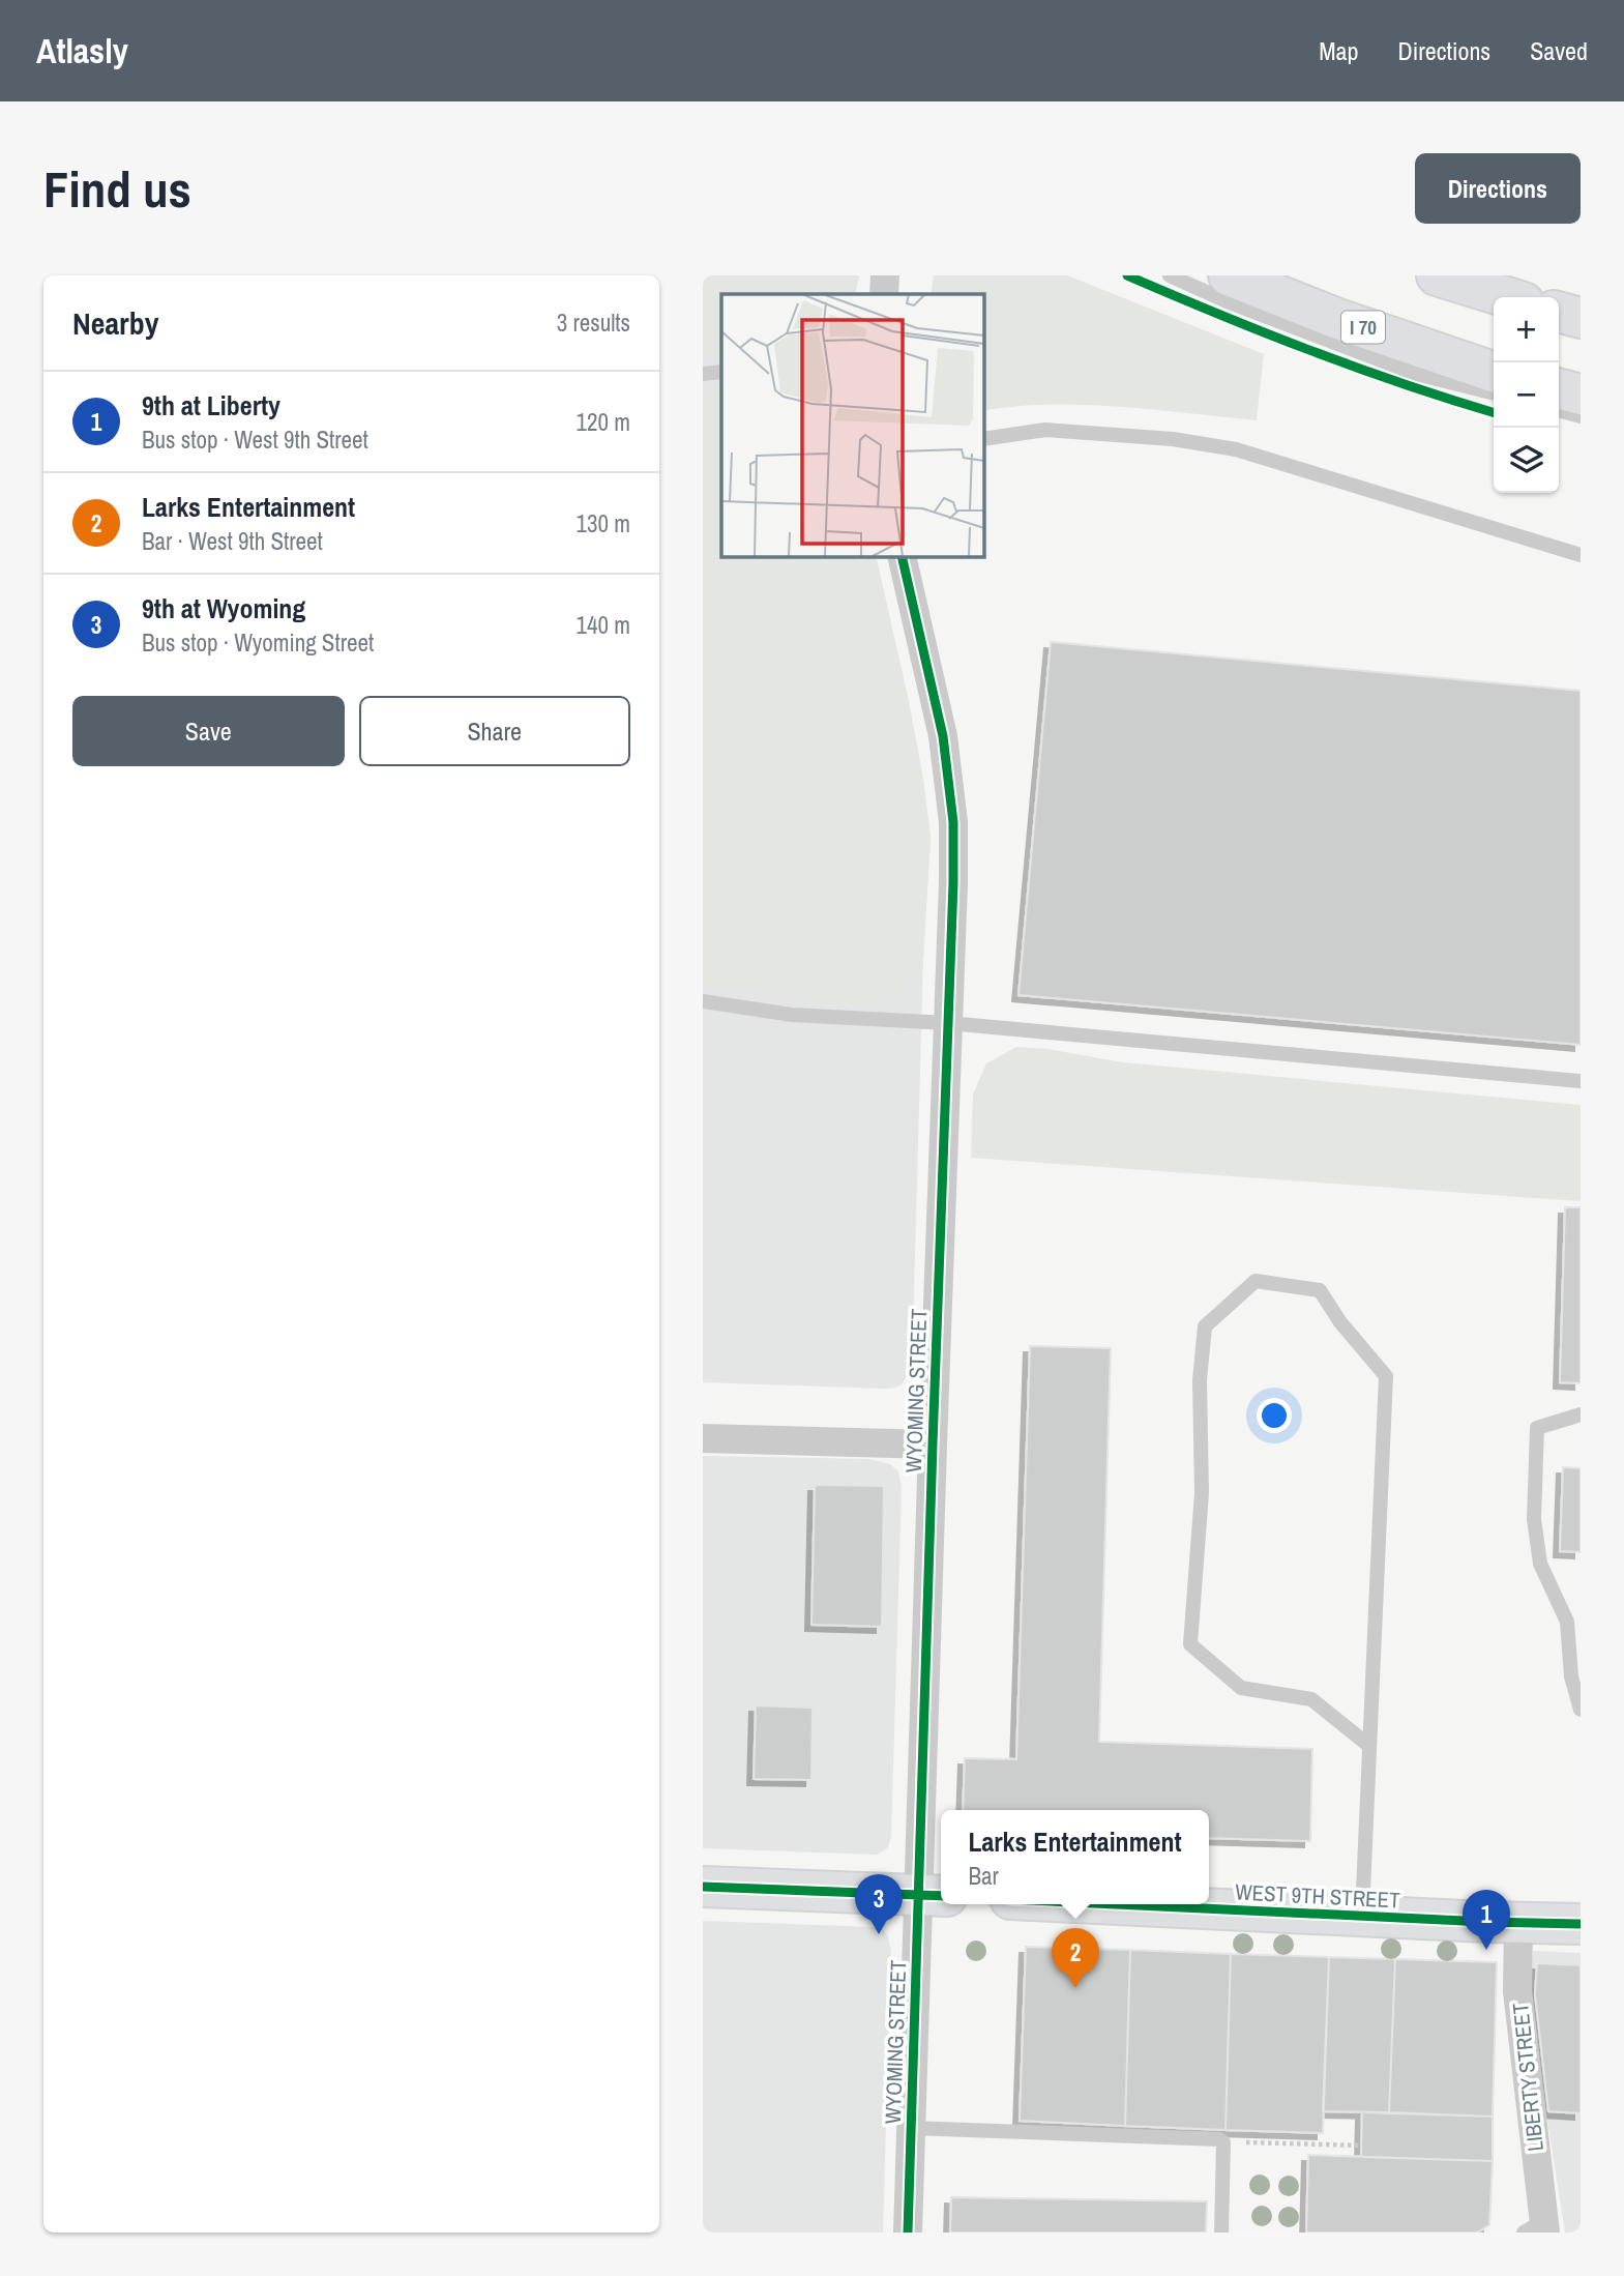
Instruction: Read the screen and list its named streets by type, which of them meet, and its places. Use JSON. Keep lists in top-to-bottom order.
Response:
{
  "streets": {
    "main road": ["I 70", "WEST 9TH STREET"],
    "street": ["WYOMING STREET", "LIBERTY STREET"]
  },
  "crossings": [
    ["WEST 9TH STREET", "LIBERTY STREET"]
  ],
  "page": {
    "header": "Atlasly",
    "nav": ["Map", "Directions", "Saved"],
    "buttons": [
      "Directions",
      ["Save", "Share"]
    ],
    "title": "Find us",
    "heading": ["Nearby", "3 results"],
    "map_buttons": ["+", "−"],
    "list": [
      {
        "mark": "1",
        "name": "9th at Liberty",
        "note": "Bus stop · West 9th Street",
        "value": "120 m"
      },
      {
        "mark": "2",
        "name": "Larks Entertainment",
        "note": "Bar · West 9th Street",
        "value": "130 m"
      },
      {
        "mark": "3",
        "name": "9th at Wyoming",
        "note": "Bus stop · Wyoming Street",
        "value": "140 m"
      }
    ],
    "popup": ["Larks Entertainment", "Bar"],
    "pins": ["3", "1", "2"]
  }
}
